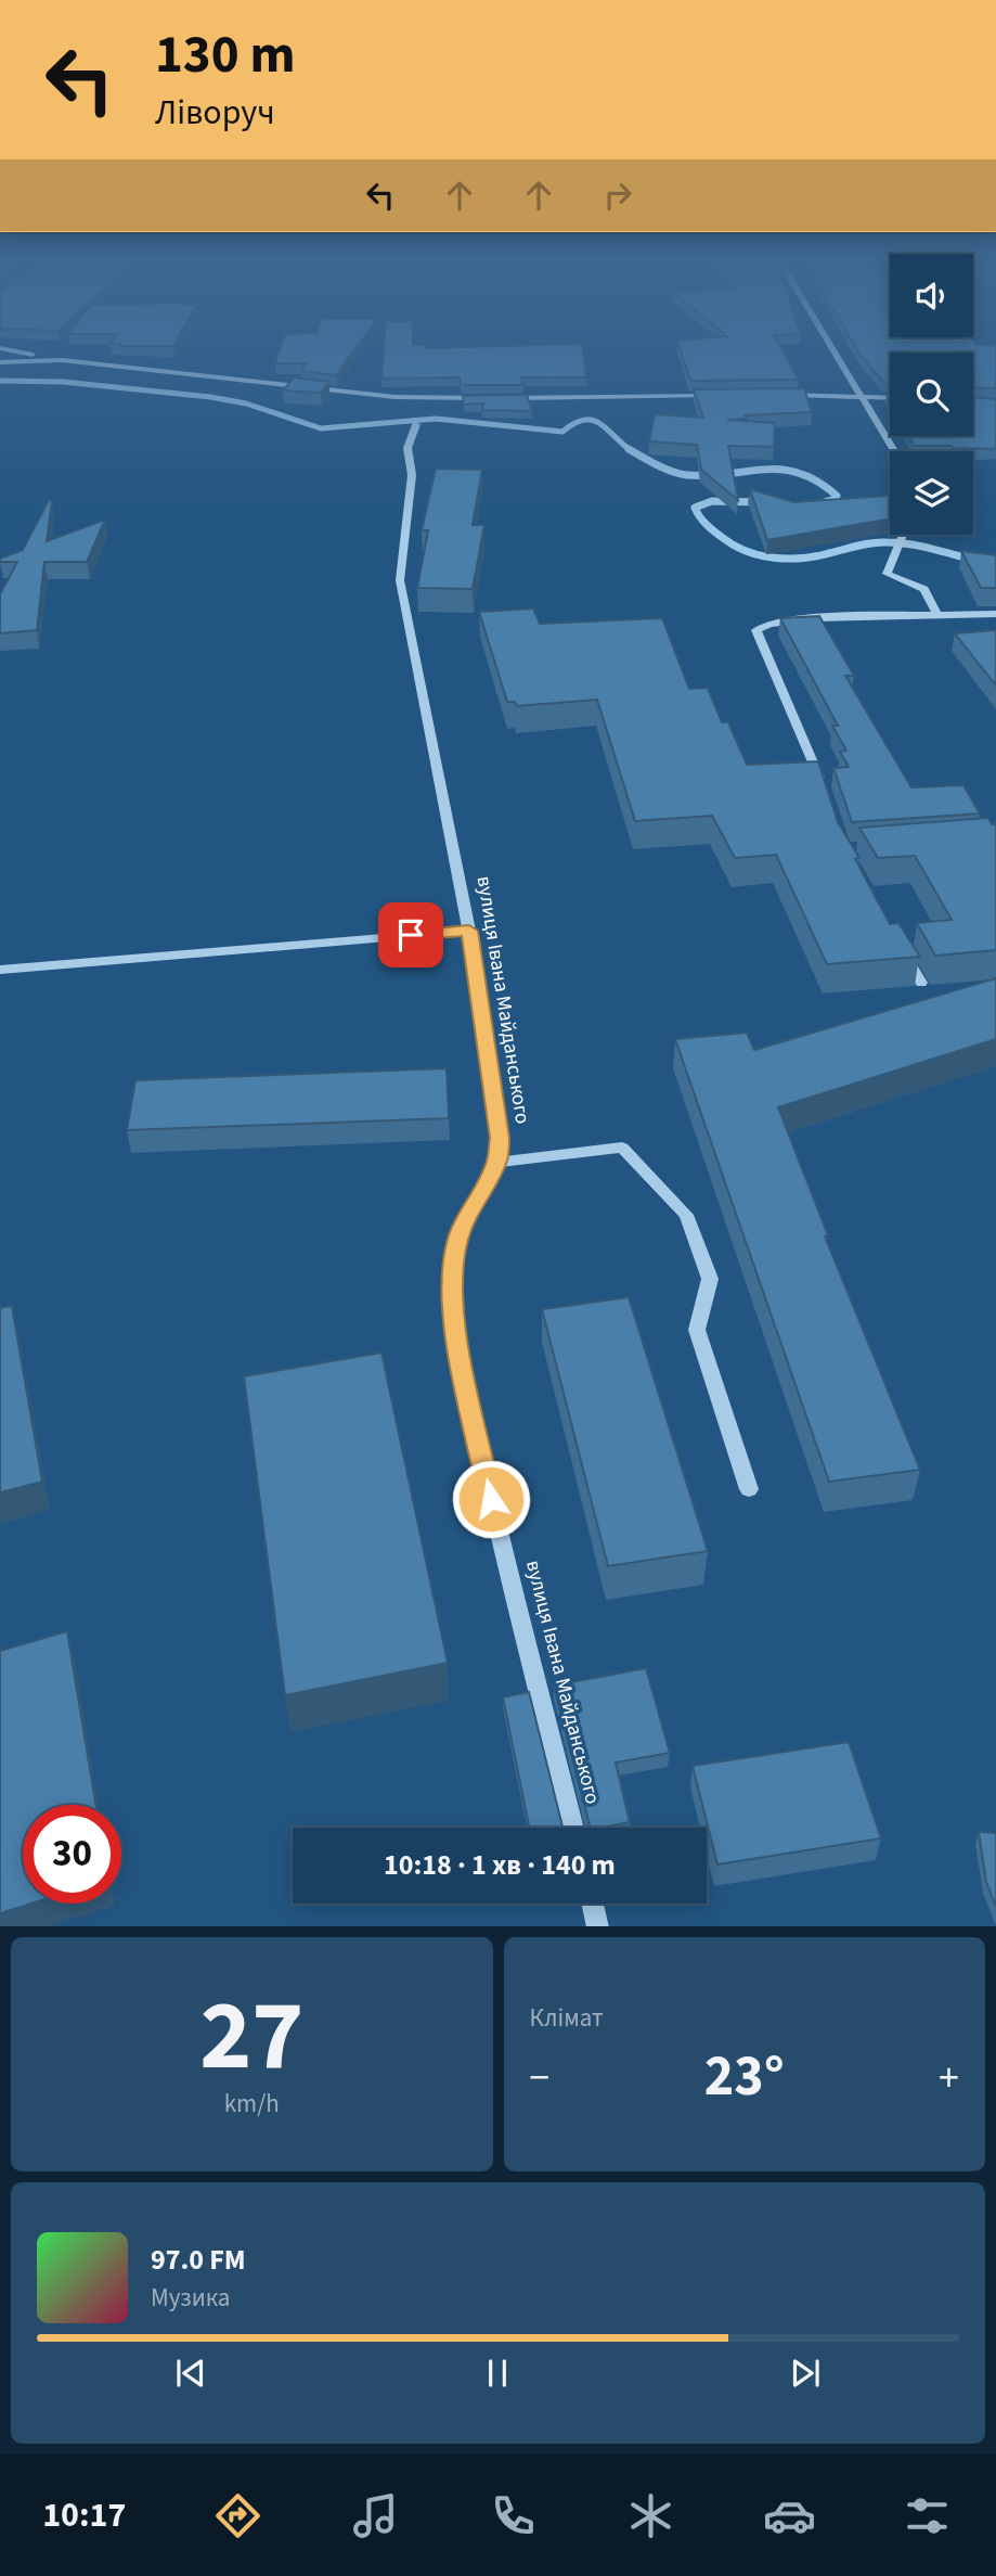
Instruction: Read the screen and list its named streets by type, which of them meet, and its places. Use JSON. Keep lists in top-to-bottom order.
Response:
{
  "streets": {
    "street": ["вулиця Івана Майданського"]
  },
  "page": {
    "turn": ["130 m", "Ліворуч"],
    "limit": "30",
    "trip": "10:18 · 1 хв · 140 m",
    "tile": [
      ["27", "km/h"],
      "Клімат"
    ],
    "heat": ["−", "23°", "+"],
    "song": ["97.0 FM", "Музика"],
    "tabs": "10:17"
  }
}
